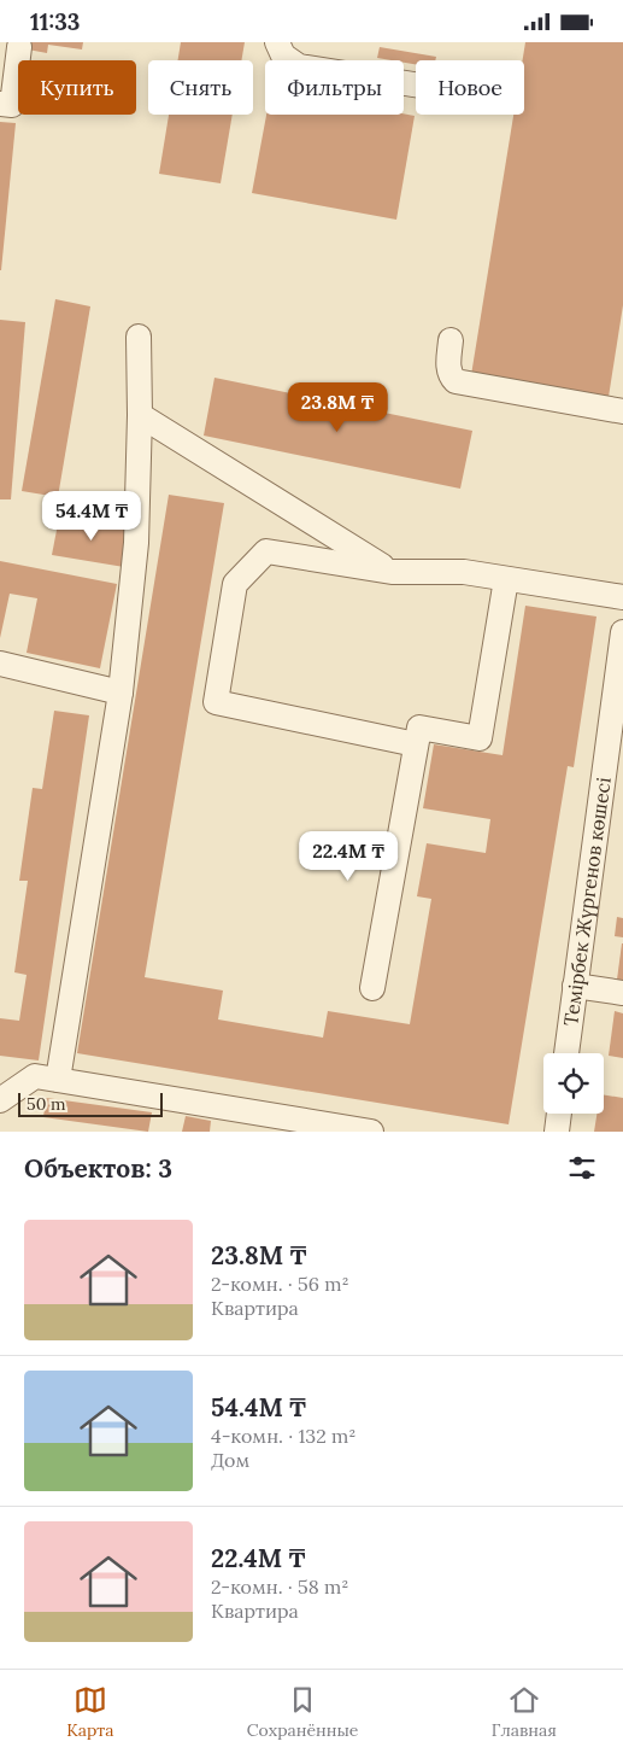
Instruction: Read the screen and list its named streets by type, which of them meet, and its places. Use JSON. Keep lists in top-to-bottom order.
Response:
{
  "streets": {
    "street": ["Темірбек Жүргенов көшесі"]
  },
  "scale_bar": "50 m",
  "page": {
    "status": "11:33",
    "chip": [
      "Купить",
      "Снять",
      "Фильтры",
      "Новое"
    ],
    "price": ["23.8M ₸", "54.4M ₸", "22.4M ₸"],
    "scale": "50 m",
    "heading": "Объектов: 3",
    "list": [
      {
        "name": "23.8M ₸",
        "note": "2-комн. · 56 m² · Квартира"
      },
      {
        "name": "54.4M ₸",
        "note": "4-комн. · 132 m² · Дом"
      },
      {
        "name": "22.4M ₸",
        "note": "2-комн. · 58 m² · Квартира"
      }
    ],
    "tabs": ["Карта", "Сохранённые", "Главная"]
  }
}
